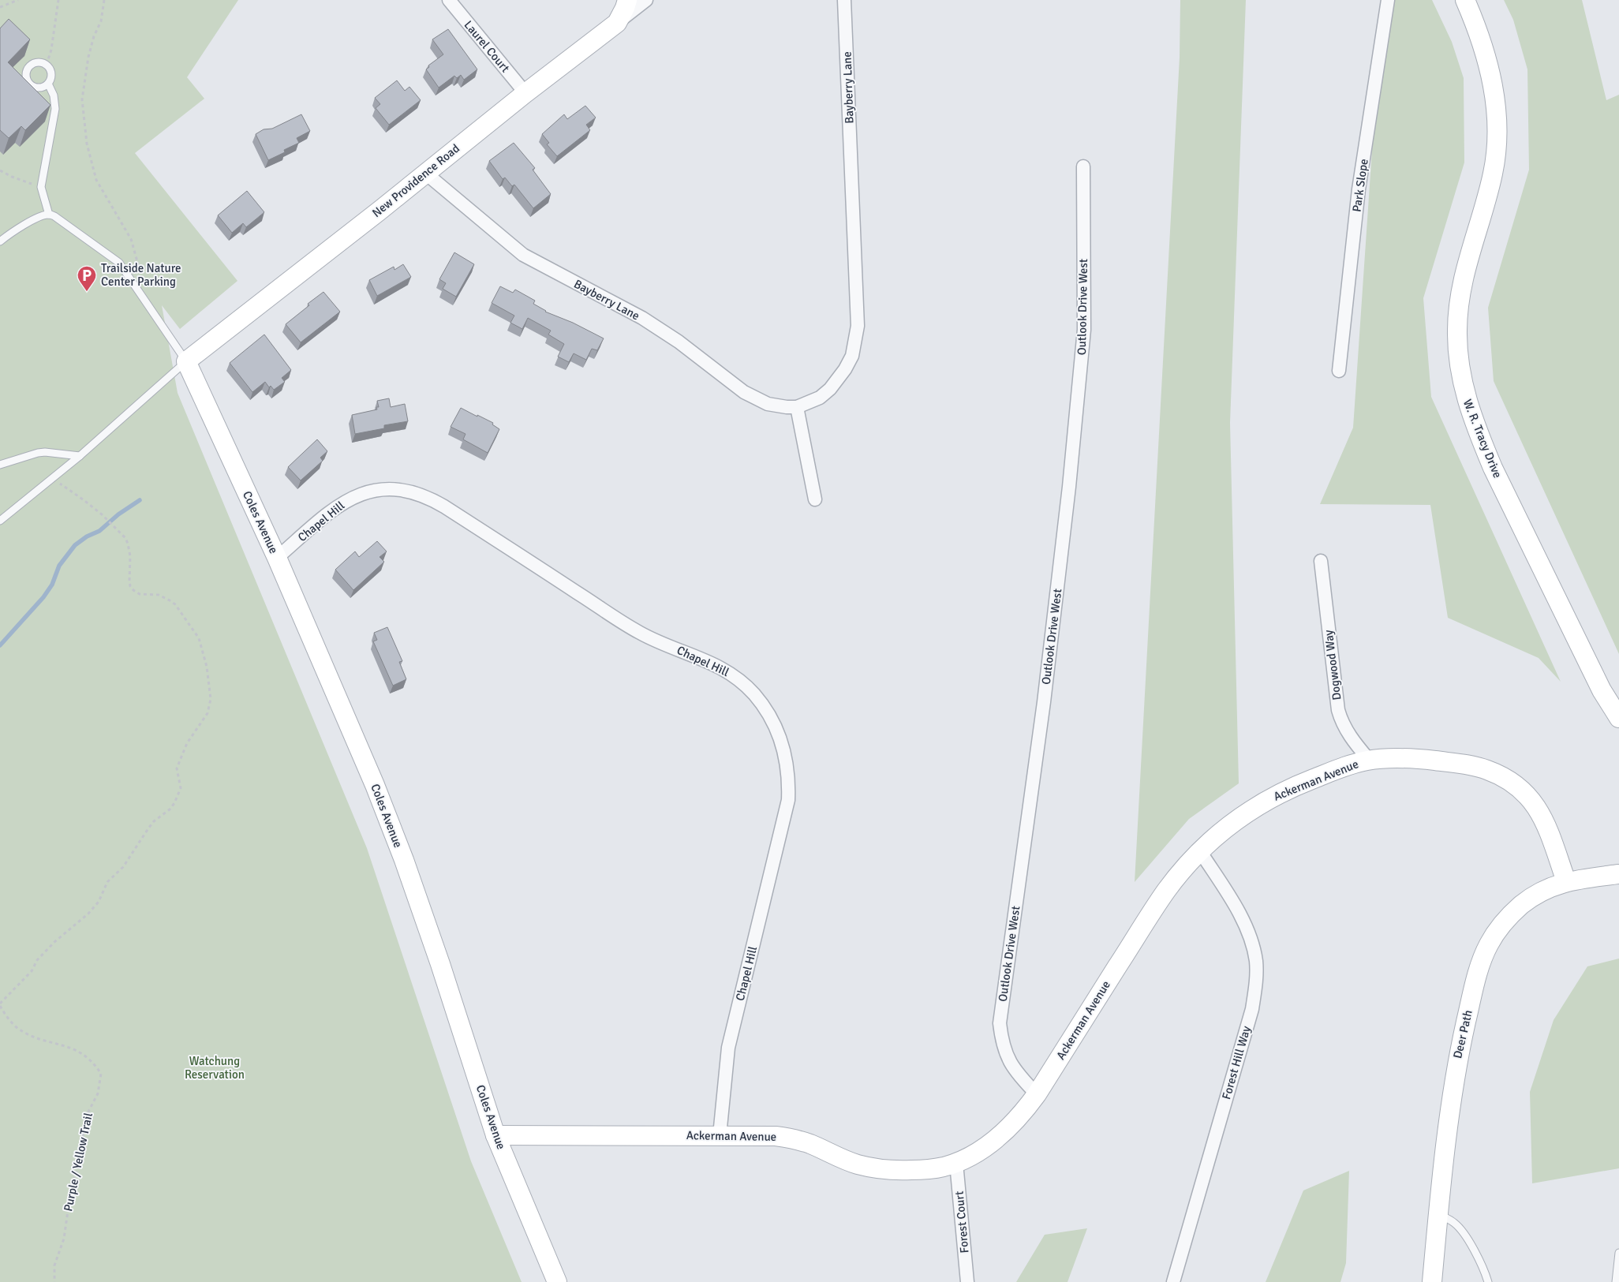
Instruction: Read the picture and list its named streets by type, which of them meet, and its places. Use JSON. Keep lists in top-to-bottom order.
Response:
{
  "streets": {
    "street": [
      "Laurel Court",
      "Bayberry Lane",
      "New Providence Road",
      "Park Slope",
      "Outlook Drive West",
      "W. R. Tracy Drive",
      "Chapel Hill",
      "Coles Avenue",
      "Dogwood Way",
      "Ackerman Avenue",
      "Deer Path",
      "Forest Hill Way",
      "Forest Court"
    ],
    "path": ["Purple / Yellow Trail"]
  },
  "crossings": [
    ["Laurel Court", "New Providence Road"],
    ["Bayberry Lane", "New Providence Road"],
    ["New Providence Road", "Coles Avenue"],
    ["Outlook Drive West", "Ackerman Avenue"],
    ["Chapel Hill", "Coles Avenue"],
    ["Chapel Hill", "Ackerman Avenue"],
    ["Coles Avenue", "Ackerman Avenue"],
    ["Dogwood Way", "Ackerman Avenue"],
    ["Ackerman Avenue", "Deer Path"],
    ["Ackerman Avenue", "Forest Hill Way"],
    ["Ackerman Avenue", "Forest Court"]
  ],
  "parks": ["Watchung Reservation"],
  "places": {
    "parking": ["Trailside Nature Center Parking"]
  }
}
